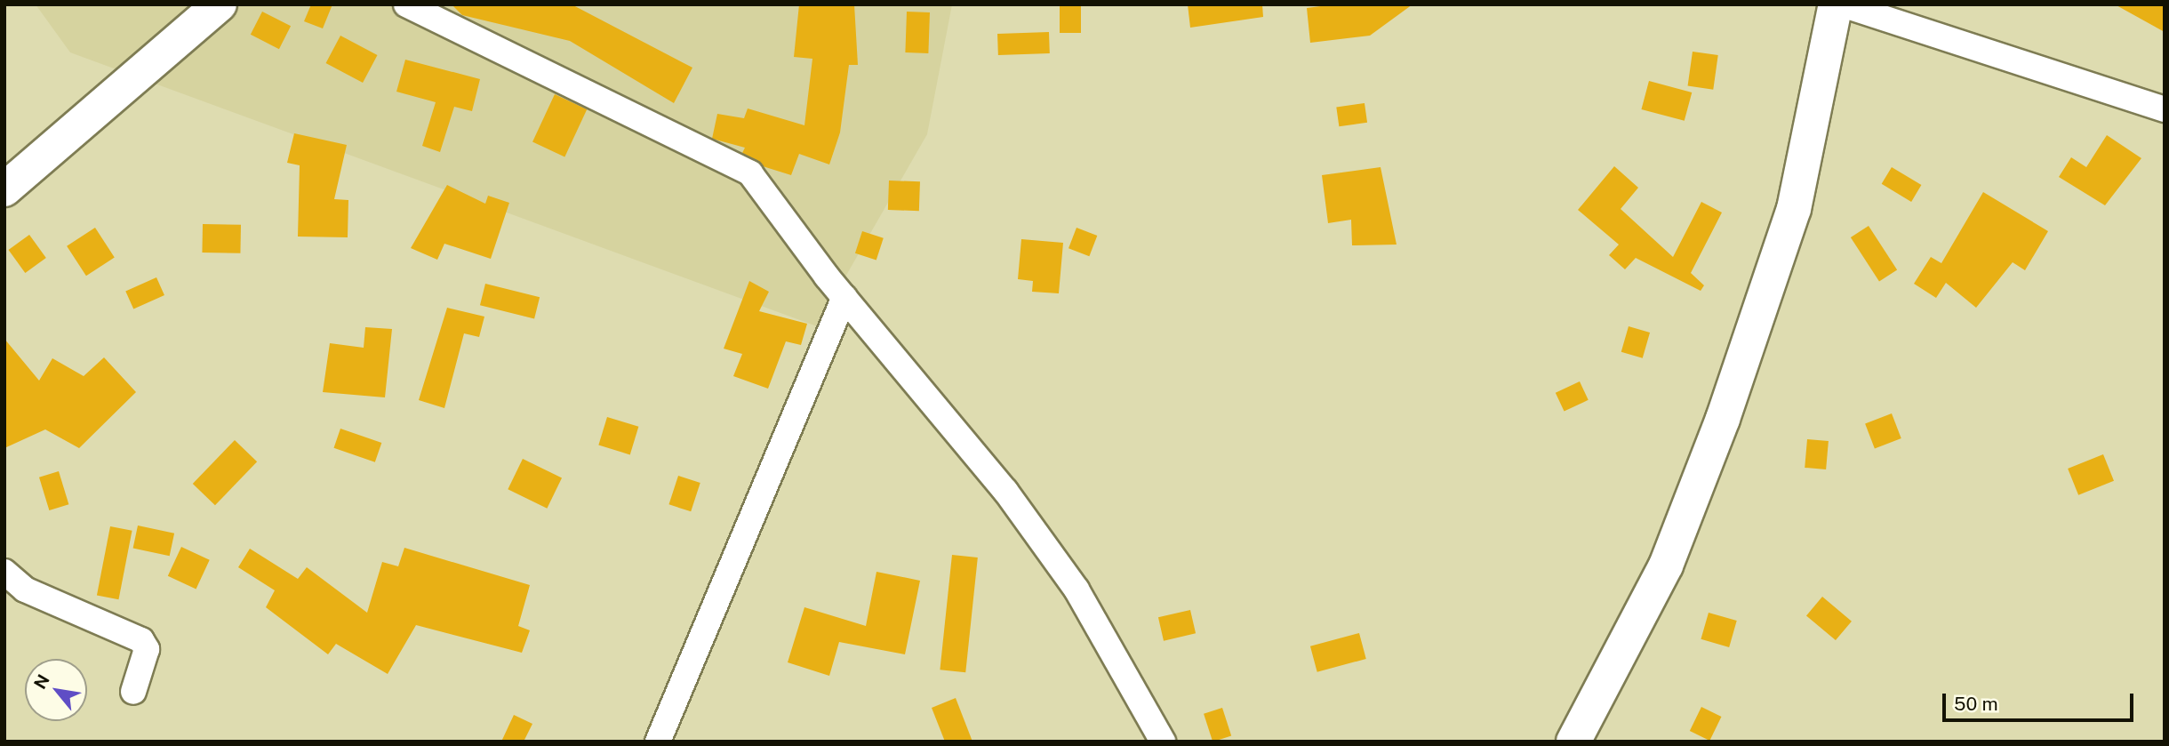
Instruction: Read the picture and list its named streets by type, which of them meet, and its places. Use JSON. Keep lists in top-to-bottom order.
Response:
{
  "scale_bar": "50 m",
  "north": "top left"
}
